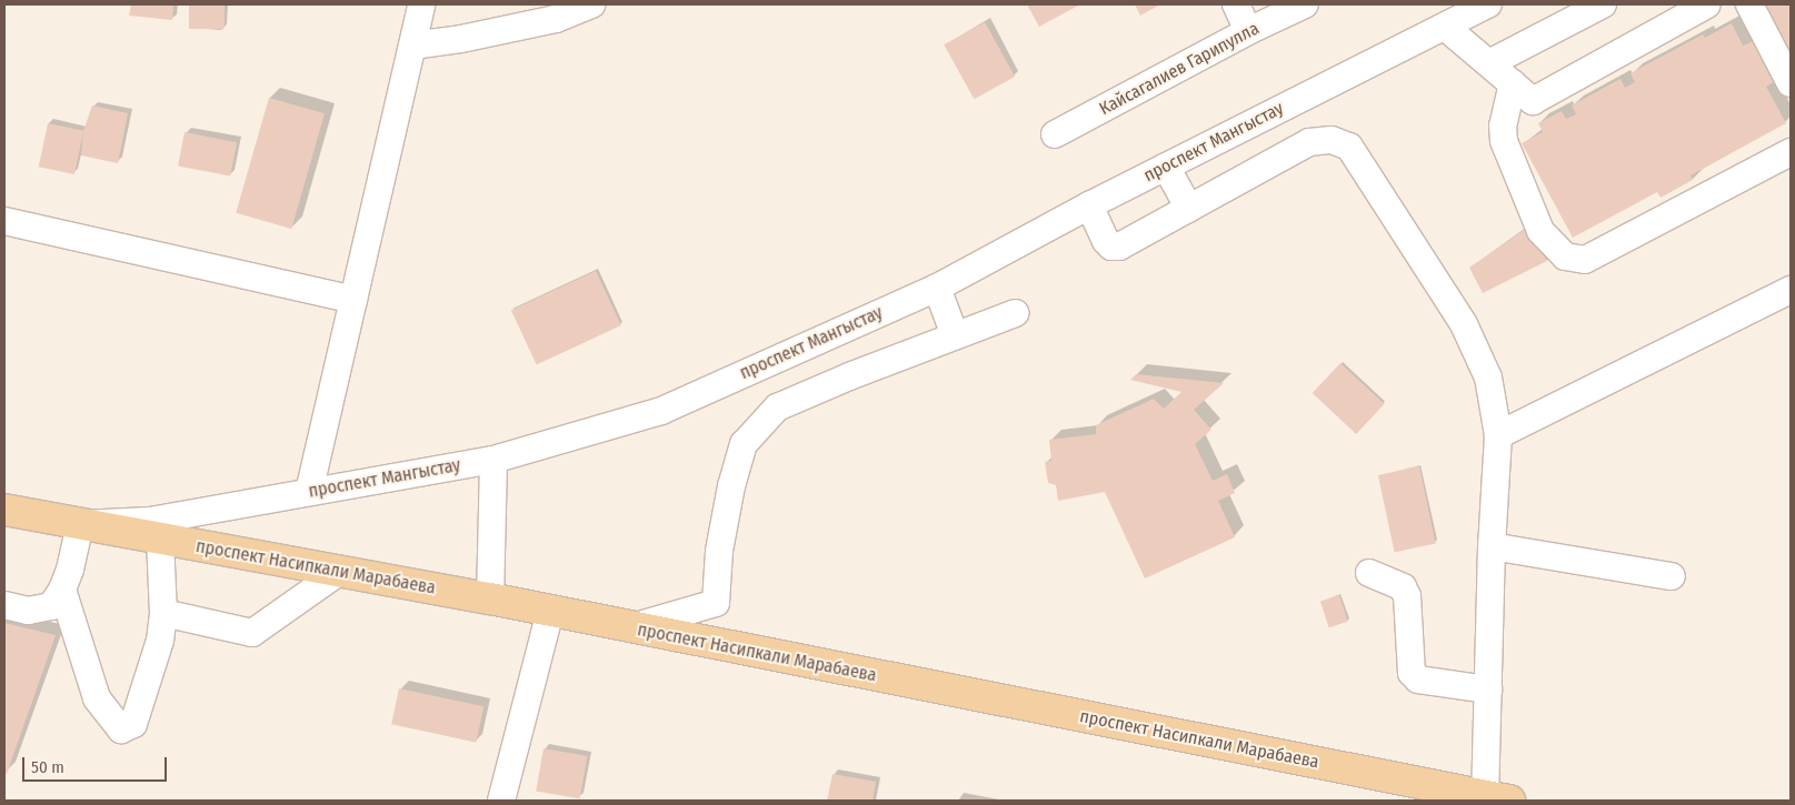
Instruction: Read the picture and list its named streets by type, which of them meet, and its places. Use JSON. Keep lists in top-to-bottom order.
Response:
{
  "streets": {
    "main road": ["проспект Насипкали Марабаева"],
    "street": ["Кайсагалиев Гарипулла", "проспект Мангыстау"]
  },
  "crossings": [
    ["проспект Мангыстау", "проспект Насипкали Марабаева"]
  ],
  "scale_bar": "50 m"
}
